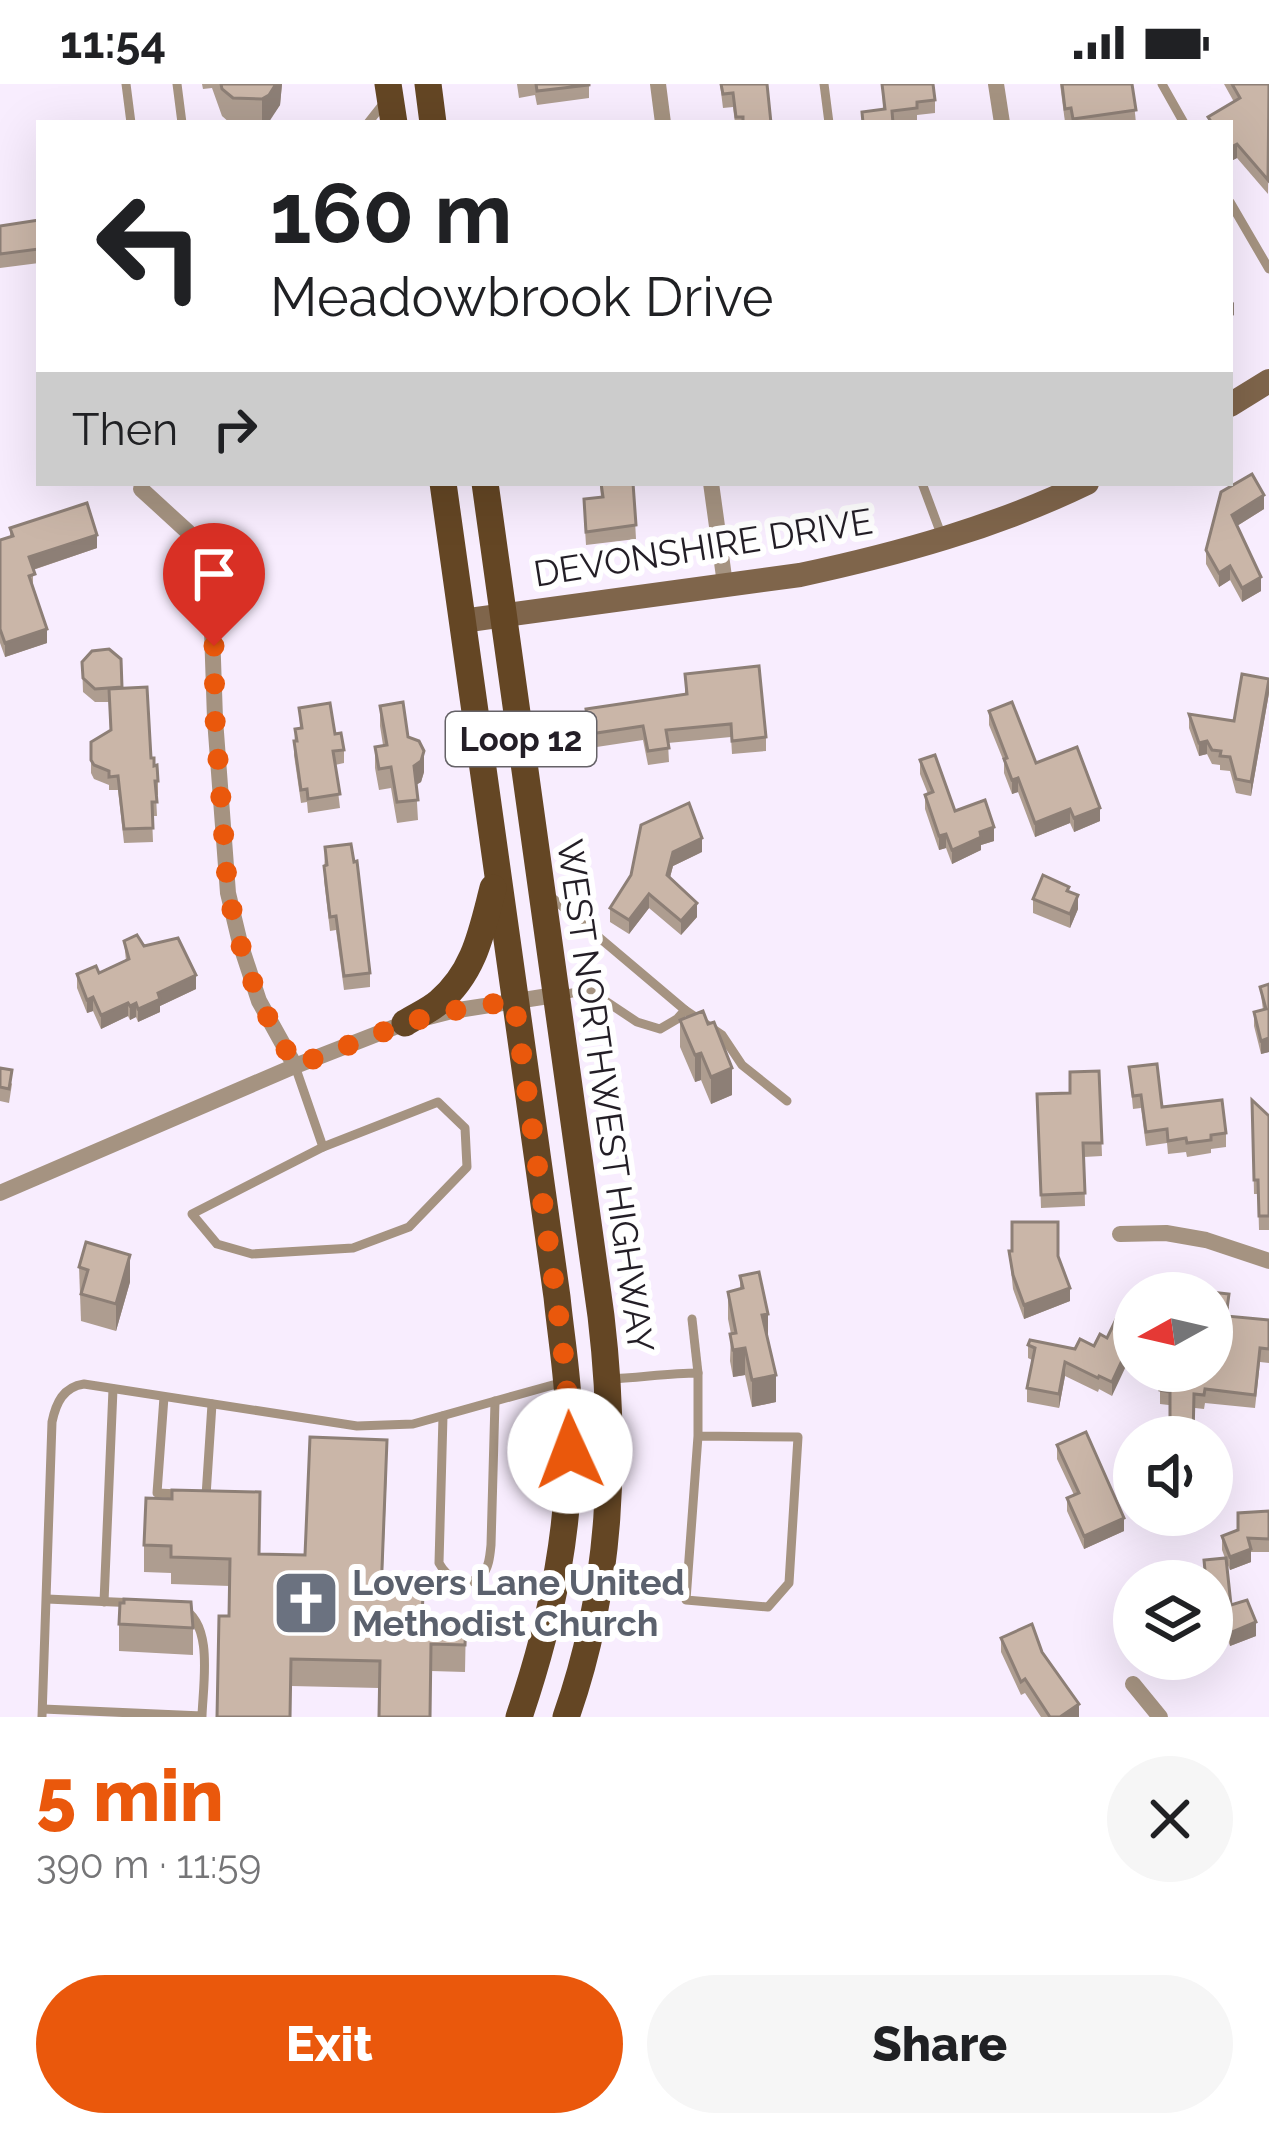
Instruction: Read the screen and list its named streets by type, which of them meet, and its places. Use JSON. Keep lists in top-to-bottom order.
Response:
{
  "streets": {
    "main road": ["Loop 12", "WEST NORTHWEST HIGHWAY"],
    "street": ["DEVONSHIRE DRIVE"]
  },
  "crossings": [
    ["DEVONSHIRE DRIVE", "Loop 12"],
    ["DEVONSHIRE DRIVE", "WEST NORTHWEST HIGHWAY"]
  ],
  "places": {
    "church": ["Lovers Lane United Methodist Church"]
  },
  "north": "left",
  "page": {
    "status": "11:54",
    "turn": ["160 m", "Meadowbrook Drive"],
    "then": "Then",
    "heading": ["5 min", "390 m · 11:59"],
    "buttons": ["Exit", "Share"]
  }
}
